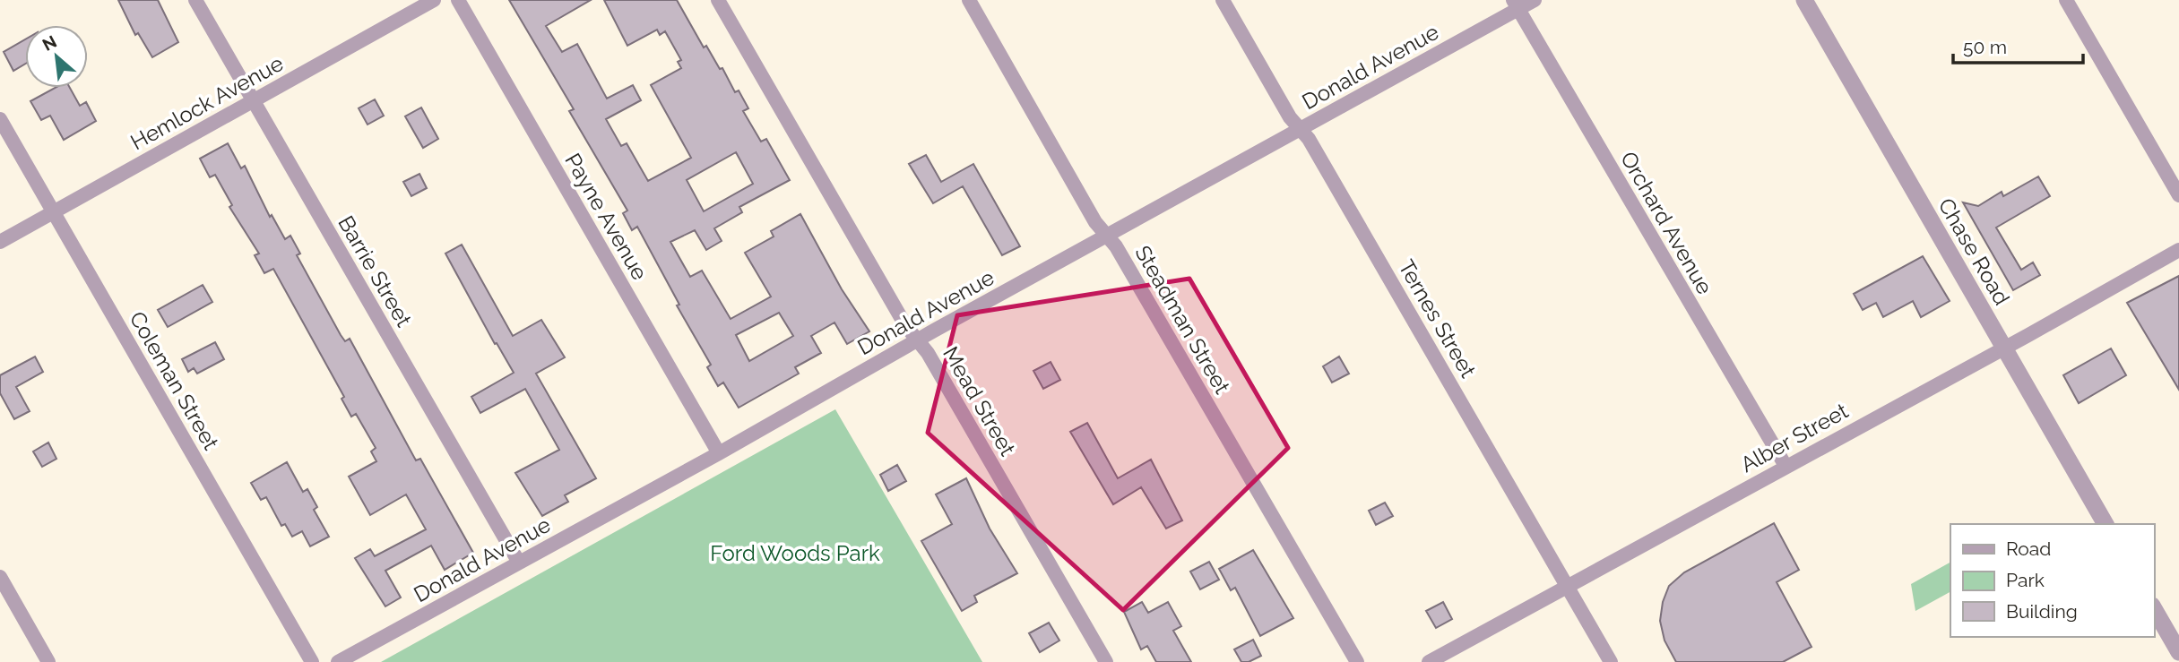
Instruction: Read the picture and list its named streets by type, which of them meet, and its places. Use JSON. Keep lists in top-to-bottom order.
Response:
{
  "streets": {
    "street": [
      "Donald Avenue",
      "Hemlock Avenue",
      "Payne Avenue",
      "Orchard Avenue",
      "Chase Road",
      "Barrie Street",
      "Ternes Street",
      "Steadman Street",
      "Coleman Street",
      "Mead Street",
      "Alber Street"
    ]
  },
  "crossings": [
    ["Donald Avenue", "Payne Avenue"],
    ["Donald Avenue", "Orchard Avenue"],
    ["Donald Avenue", "Barrie Street"],
    ["Donald Avenue", "Ternes Street"],
    ["Donald Avenue", "Steadman Street"],
    ["Donald Avenue", "Mead Street"],
    ["Hemlock Avenue", "Barrie Street"],
    ["Hemlock Avenue", "Coleman Street"],
    ["Orchard Avenue", "Alber Street"],
    ["Chase Road", "Alber Street"],
    ["Ternes Street", "Alber Street"]
  ],
  "parks": ["Ford Woods Park"],
  "legend": ["Road", "Park", "Building"],
  "scale_bar": "50 m",
  "north": "top left"
}
